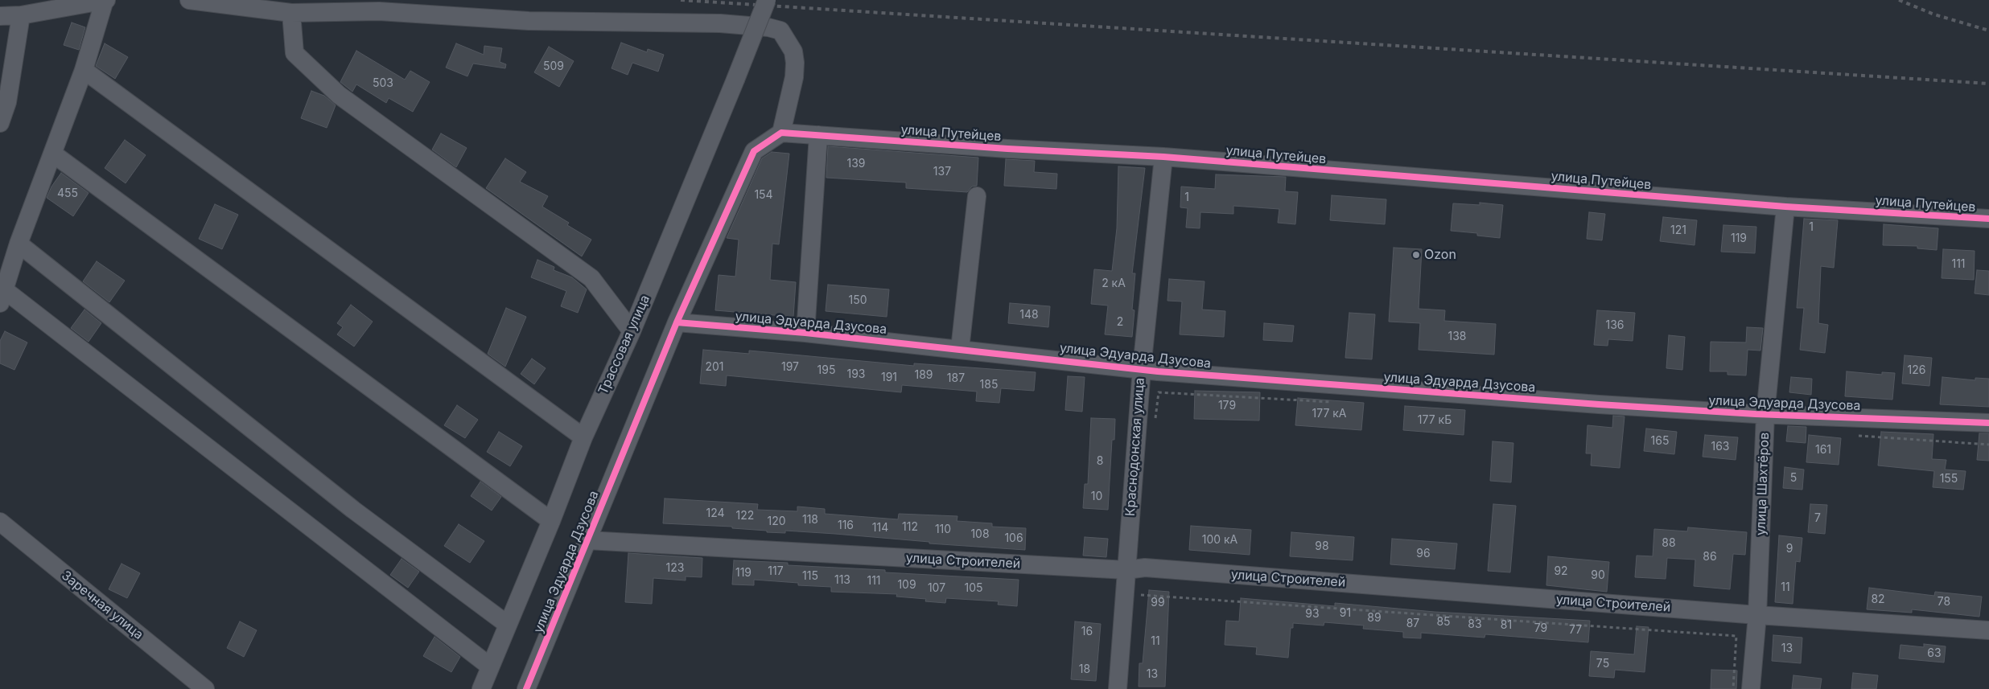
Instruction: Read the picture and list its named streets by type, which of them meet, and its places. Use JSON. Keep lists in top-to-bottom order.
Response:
{
  "streets": {
    "street": [
      "улица Путейцев",
      "улица Эдуарда Дзусова",
      "Трассовая улица",
      "Краснодонская улица",
      "улица Шахтёров",
      "улица Строителей",
      "Заречная улица"
    ]
  },
  "crossings": [
    ["улица Путейцев", "Краснодонская улица"],
    ["улица Путейцев", "улица Шахтёров"],
    ["улица Эдуарда Дзусова", "Краснодонская улица"],
    ["улица Эдуарда Дзусова", "улица Шахтёров"],
    ["улица Эдуарда Дзусова", "улица Строителей"],
    ["Краснодонская улица", "улица Строителей"],
    ["улица Шахтёров", "улица Строителей"]
  ],
  "places": ["Ozon"],
  "house_numbers": [
    "509",
    "503",
    "139",
    "137",
    "455",
    "154",
    "1",
    "1",
    "121",
    "119",
    "111",
    "2 кА",
    "150",
    "148",
    "2",
    "136",
    "138",
    "201",
    "197",
    "195",
    "126",
    "193",
    "189",
    "191",
    "187",
    "185",
    "179",
    "177 кА",
    "177 кБ",
    "165",
    "163",
    "161",
    "8",
    "5",
    "155",
    "10",
    "124",
    "122",
    "7",
    "118",
    "120",
    "116",
    "112",
    "114",
    "110",
    "108",
    "106",
    "100 кА",
    "88",
    "98",
    "9",
    "96",
    "86",
    "123",
    "117",
    "92",
    "119",
    "90",
    "115",
    "113",
    "111",
    "109",
    "11",
    "107",
    "105",
    "82",
    "78",
    "99",
    "91",
    "93",
    "89",
    "85",
    "87",
    "83",
    "81",
    "79",
    "77",
    "16",
    "11",
    "13",
    "63",
    "75",
    "18",
    "13"
  ]
}
